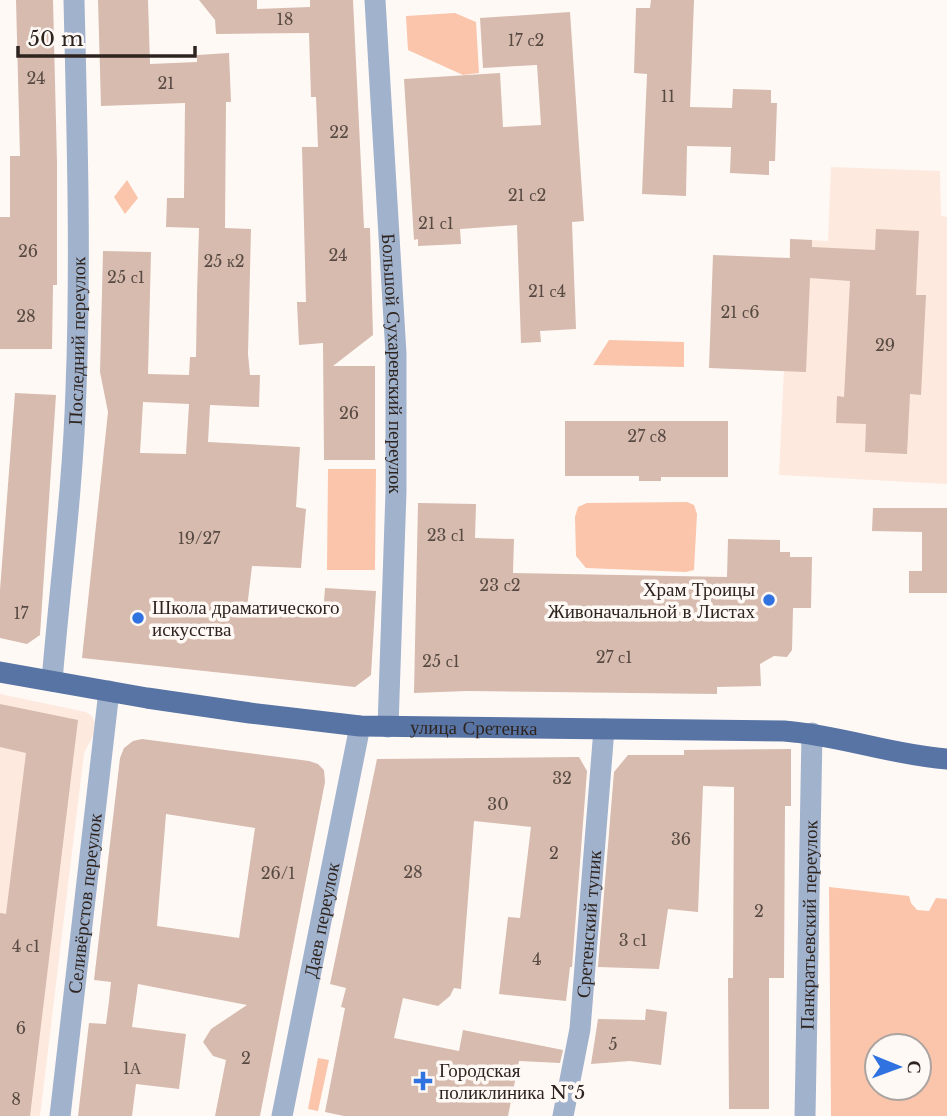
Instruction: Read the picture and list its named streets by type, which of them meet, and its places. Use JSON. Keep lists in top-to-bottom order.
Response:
{
  "streets": {
    "main road": ["улица Сретенка"],
    "street": [
      "Последний переулок",
      "Большой Сухаревский переулок",
      "Селивёрстов переулок",
      "Даев переулок",
      "Сретенский тупик",
      "Панкратьевский переулок"
    ]
  },
  "crossings": [
    ["Последний переулок", "улица Сретенка"],
    ["Большой Сухаревский переулок", "улица Сретенка"],
    ["улица Сретенка", "Селивёрстов переулок"],
    ["улица Сретенка", "Даев переулок"],
    ["улица Сретенка", "Сретенский тупик"],
    ["улица Сретенка", "Панкратьевский переулок"]
  ],
  "places": {
    "other": ["Храм Троицы Живоначальной в Листах", "Школа драматического искусства"],
    "health": ["Городская поликлиника №5"]
  },
  "house_numbers": [
    "18",
    "17 с2",
    "24",
    "21",
    "11",
    "22",
    "21 с2",
    "21 с1",
    "26",
    "24",
    "25 к2",
    "25 с1",
    "21 с4",
    "21 с6",
    "28",
    "29",
    "26",
    "27 с8",
    "23 с1",
    "19/27",
    "23 с2",
    "17",
    "27 с1",
    "25 с1",
    "32",
    "30",
    "36",
    "2",
    "28",
    "26/1",
    "2",
    "3 с1",
    "4 с1",
    "4",
    "6",
    "5",
    "2",
    "1А",
    "8"
  ],
  "scale_bar": "50 m",
  "north": "right"
}
